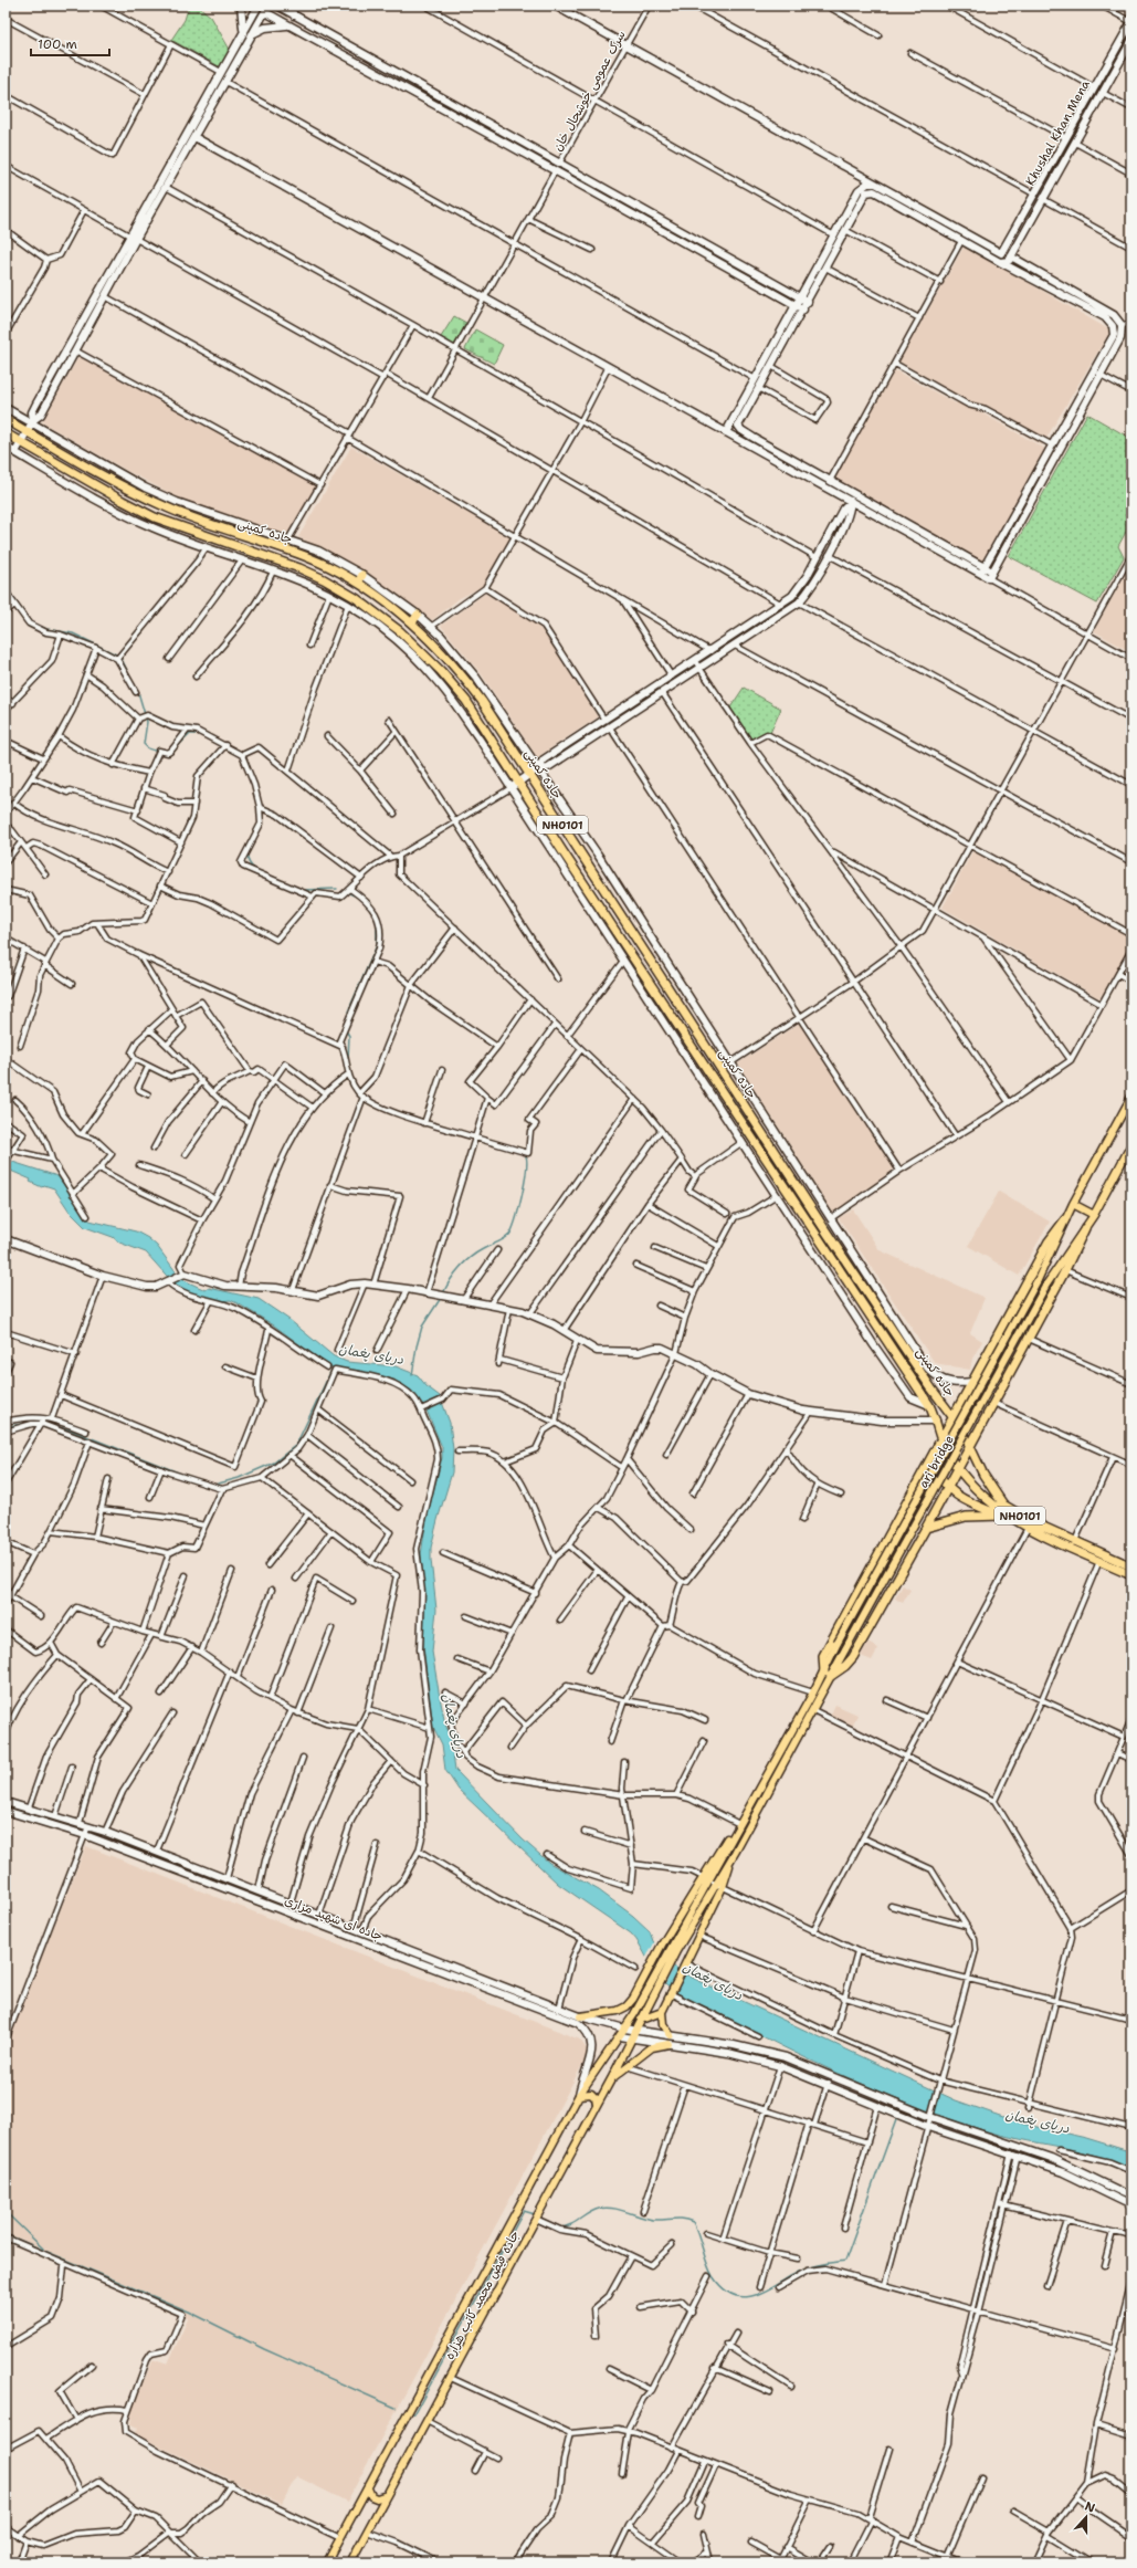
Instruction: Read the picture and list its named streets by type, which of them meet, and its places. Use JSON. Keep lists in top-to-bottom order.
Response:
{
  "streets": {
    "highway": ["جاده کمپنی", "NH0101"],
    "main road": ["ari bridge", "جاده فیض محمد کاتب هزاره"],
    "street": ["سرک عمومی خوشحال خان", "Khushal Khan Mena", "جاده ای شهید مزاری"]
  },
  "crossings": [
    ["جاده کمپنی", "NH0101"],
    ["جاده ای شهید مزاری", "جاده فیض محمد کاتب هزاره"]
  ],
  "water": ["دریای پغمان"],
  "scale_bar": "100 m",
  "north": "top"
}
